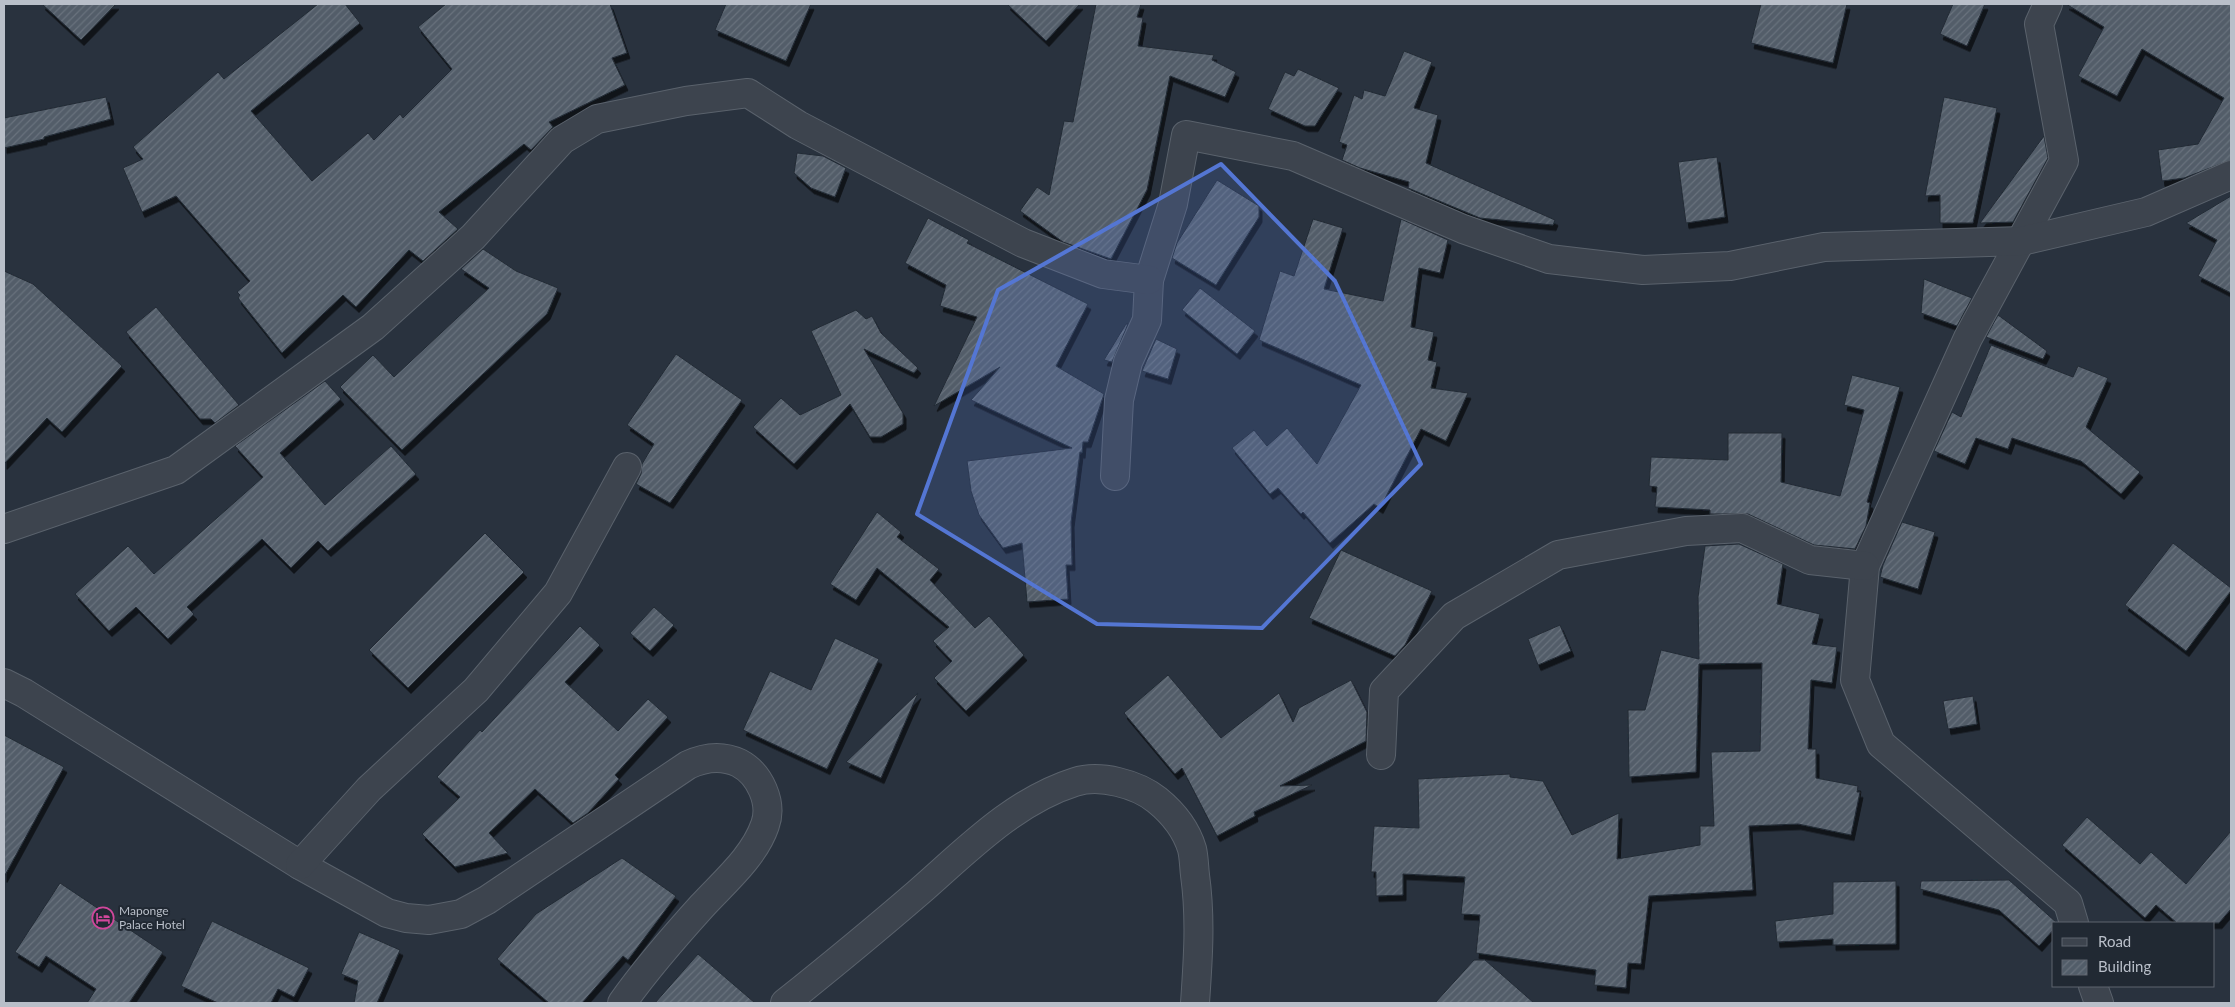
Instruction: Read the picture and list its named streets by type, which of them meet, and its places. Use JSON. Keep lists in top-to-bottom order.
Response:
{
  "places": {
    "hotel": ["Maponge Palace Hotel"]
  },
  "legend": ["Road", "Building"]
}
